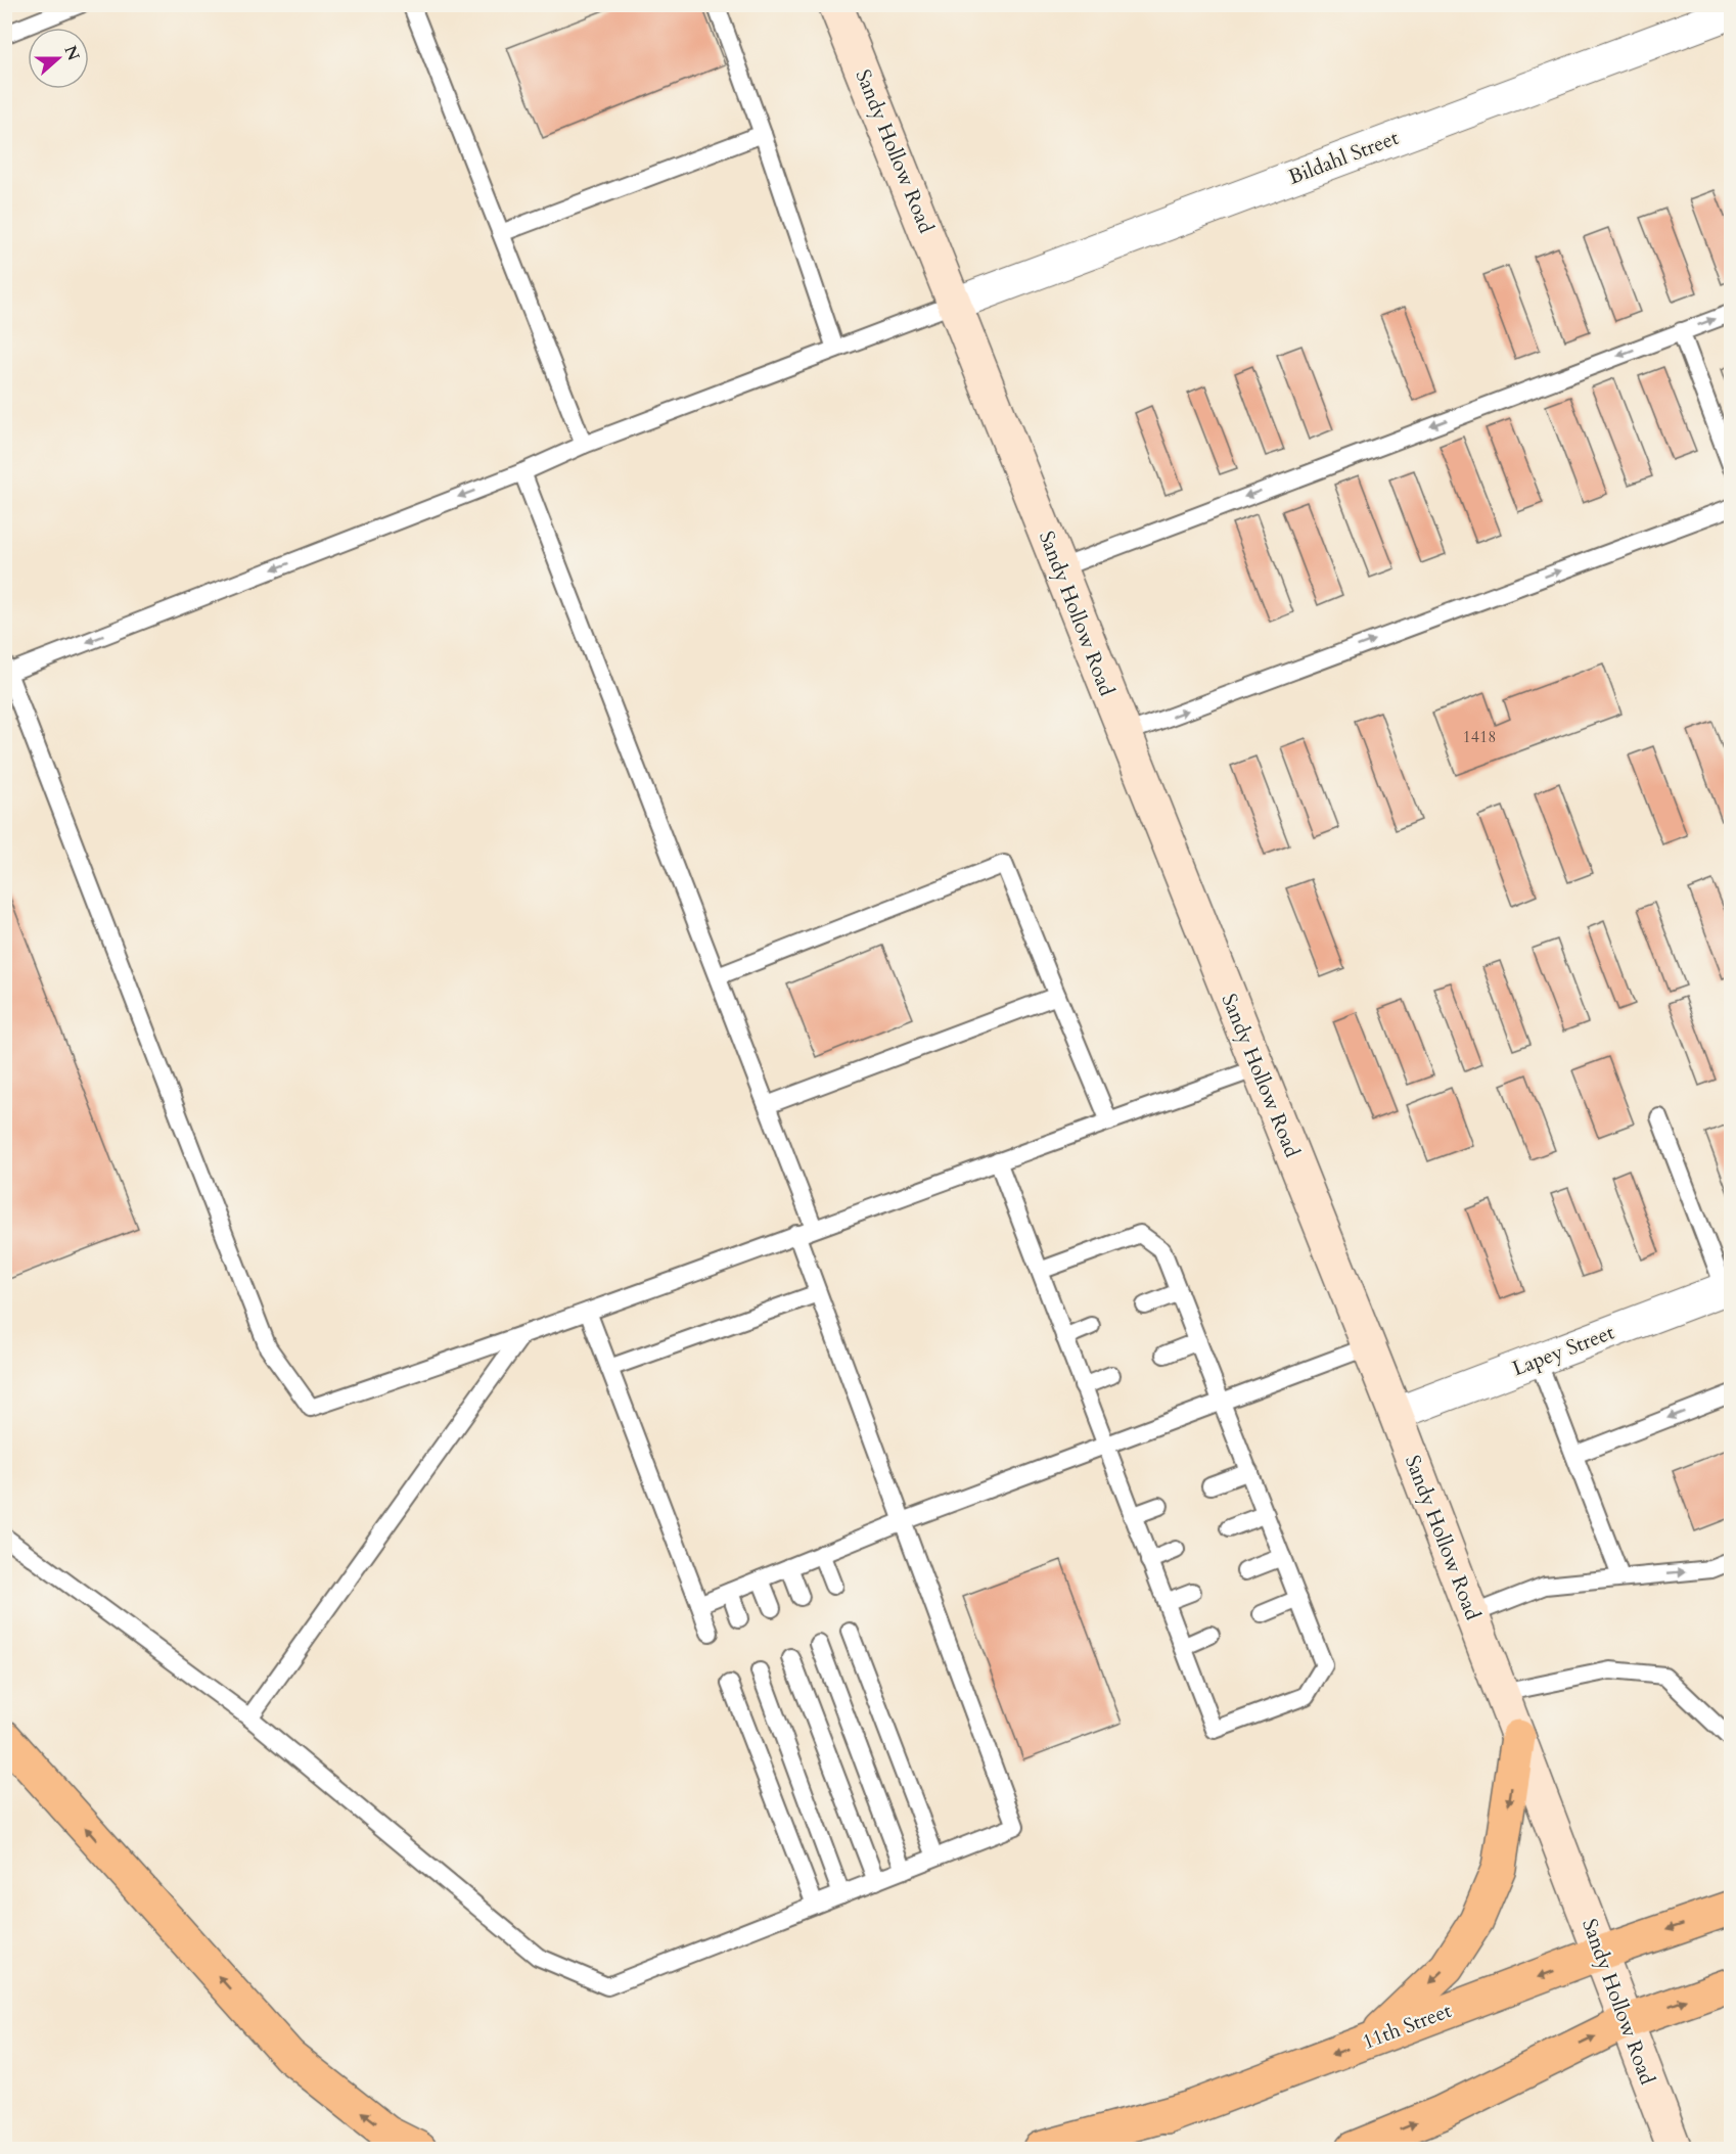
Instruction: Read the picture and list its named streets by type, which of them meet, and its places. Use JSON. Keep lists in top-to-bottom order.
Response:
{
  "streets": {
    "main road": ["11th Street"],
    "street": ["Sandy Hollow Road", "Bildahl Street", "Lapey Street"]
  },
  "crossings": [
    ["Sandy Hollow Road", "Bildahl Street"],
    ["Sandy Hollow Road", "Lapey Street"],
    ["Sandy Hollow Road", "11th Street"]
  ],
  "house_numbers": ["1418"],
  "north": "right"
}
